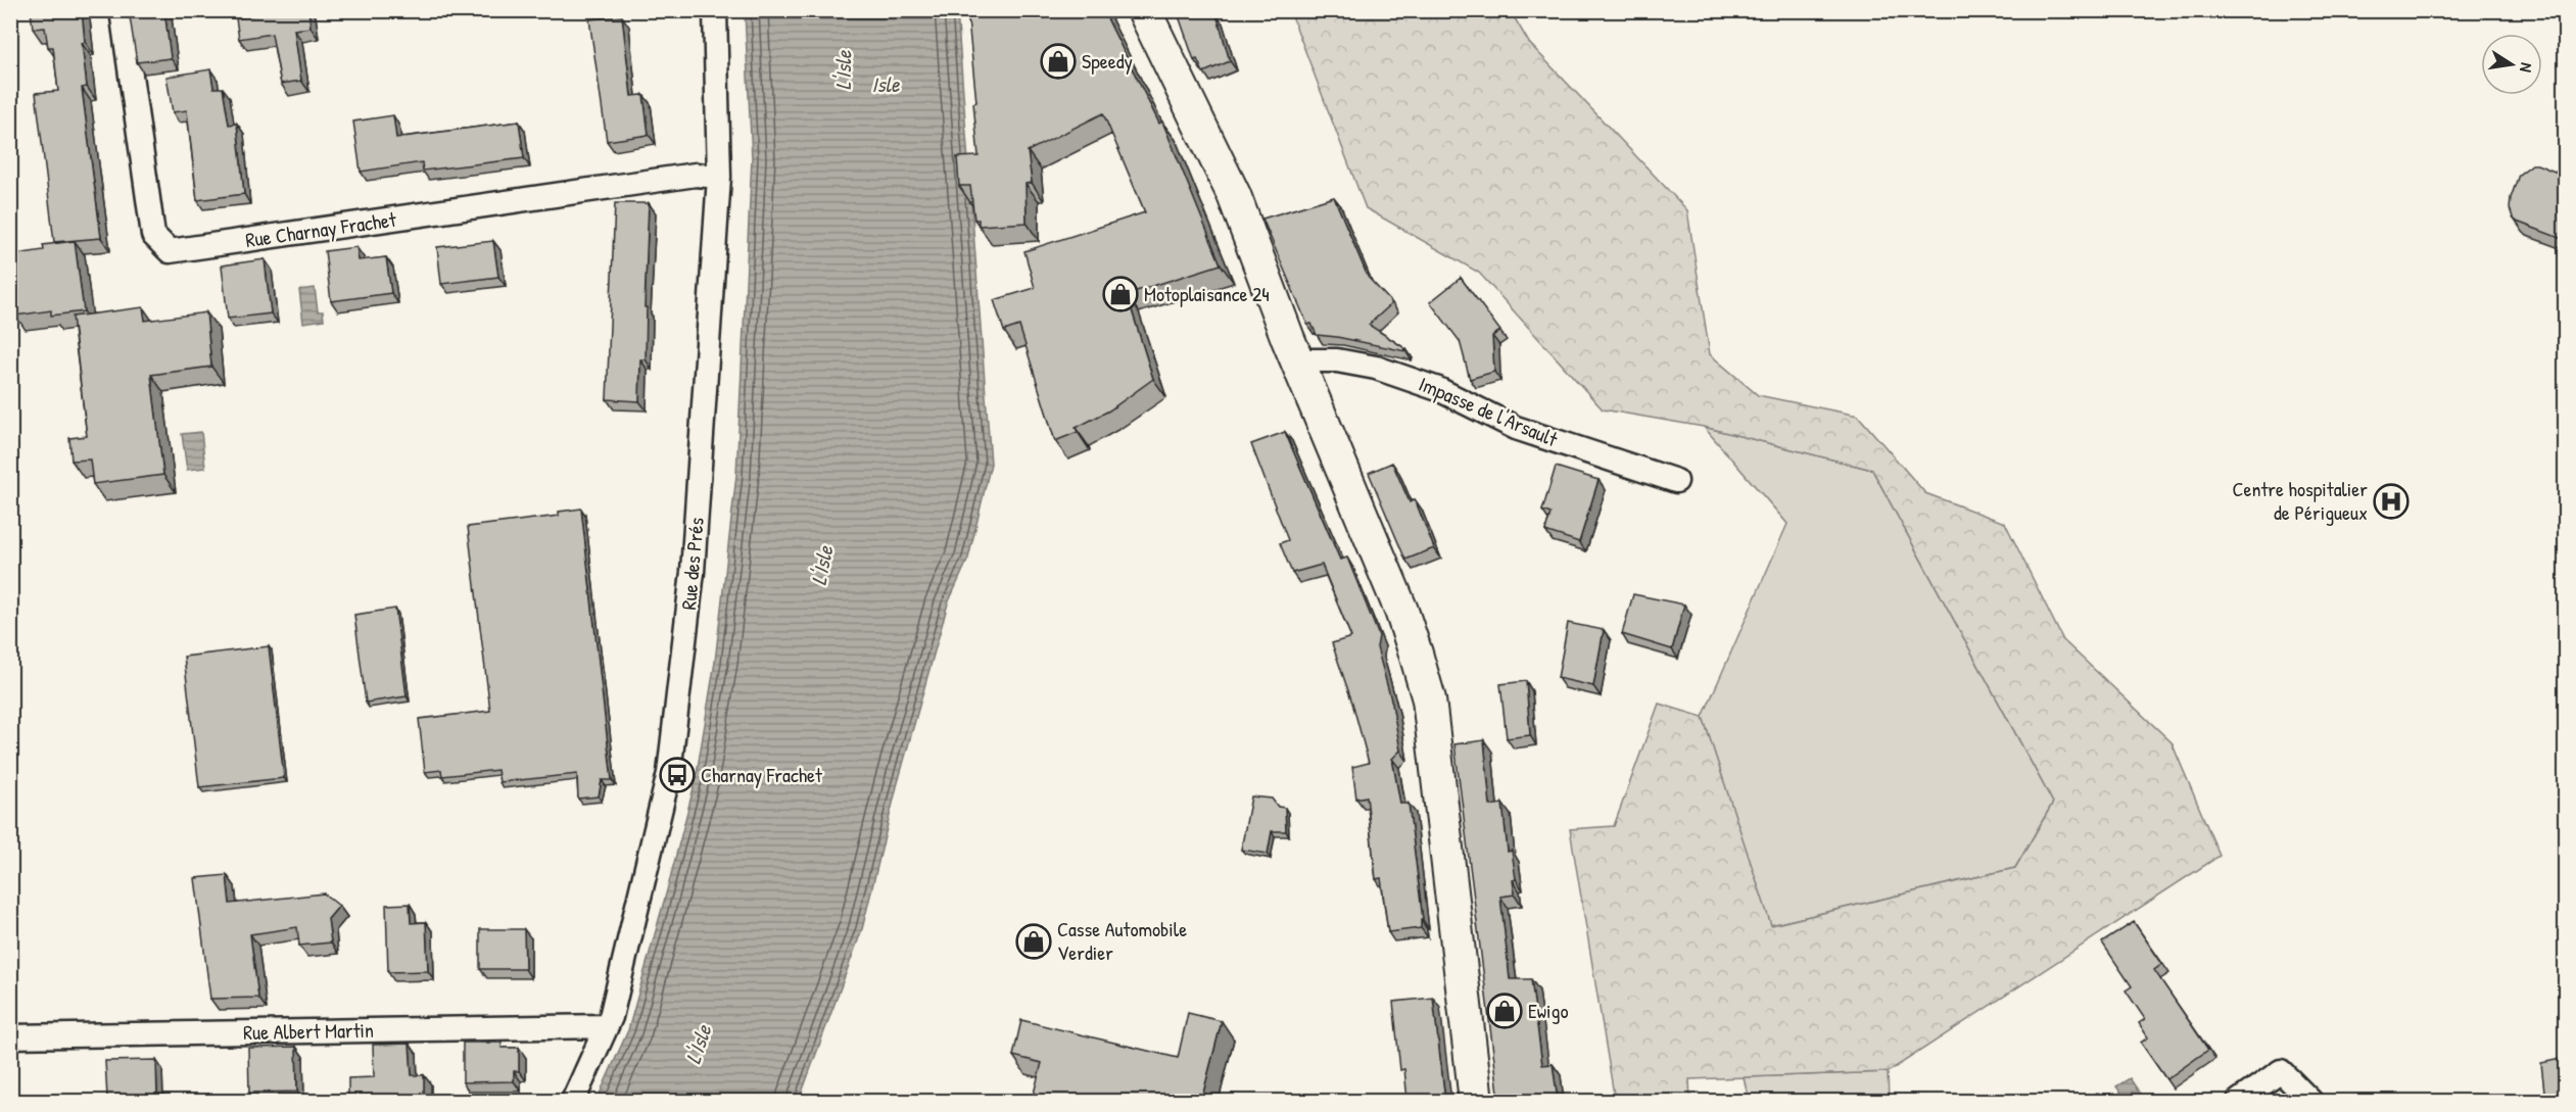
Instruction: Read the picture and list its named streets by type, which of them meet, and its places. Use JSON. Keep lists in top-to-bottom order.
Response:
{
  "streets": {
    "street": [
      "Rue Charnay Frachet",
      "Impasse de l'Arsault",
      "Rue des Prés",
      "Rue Albert Martin"
    ]
  },
  "crossings": [
    ["Rue Charnay Frachet", "Rue des Prés"],
    ["Rue des Prés", "Rue Albert Martin"]
  ],
  "water": ["L'Isle", "Isle"],
  "places": {
    "shop": [
      "Speedy",
      "Motoplaisance 24",
      "Casse Automobile Verdier",
      "Ewigo"
    ],
    "hospital": ["Centre hospitalier de Périgueux"],
    "bus stop": ["Charnay Frachet"]
  },
  "north": "right"
}
